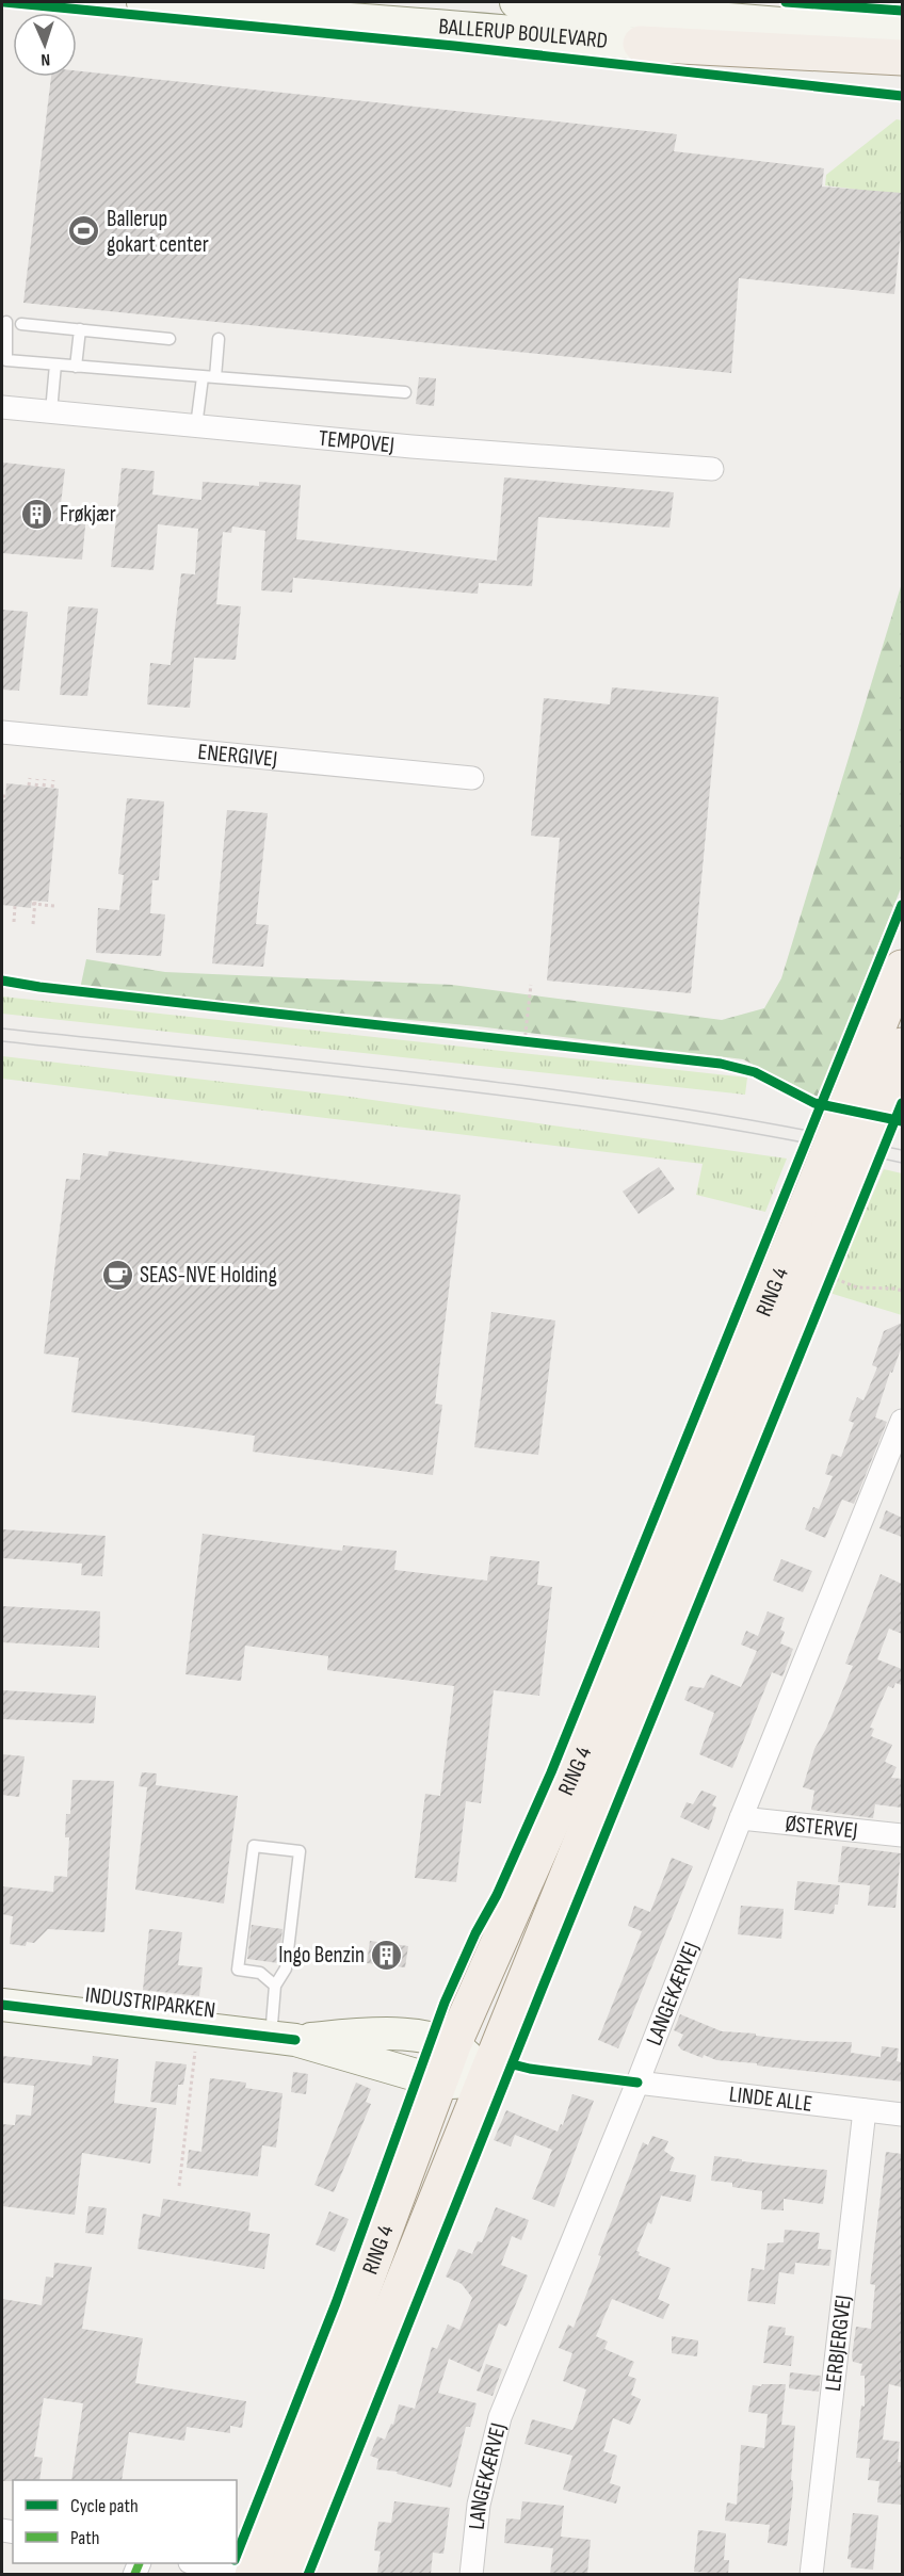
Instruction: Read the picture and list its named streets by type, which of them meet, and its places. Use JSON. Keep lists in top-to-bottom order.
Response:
{
  "streets": {
    "main road": ["RING 4"],
    "street": [
      "BALLERUP BOULEVARD",
      "TEMPOVEJ",
      "ENERGIVEJ",
      "ØSTERVEJ",
      "LANGEKÆRVEJ",
      "INDUSTRIPARKEN",
      "LINDE ALLE",
      "LERBJERGVEJ"
    ]
  },
  "crossings": [
    ["RING 4", "INDUSTRIPARKEN"],
    ["ØSTERVEJ", "LANGEKÆRVEJ"],
    ["LANGEKÆRVEJ", "LINDE ALLE"],
    ["LINDE ALLE", "LERBJERGVEJ"]
  ],
  "places": {
    "sports": ["Ballerup gokart center"],
    "building": ["Frøkjær", "Ingo Benzin"],
    "cafe": ["SEAS-NVE Holding"]
  },
  "legend": ["Cycle path", "Path"],
  "north": "bottom"
}
